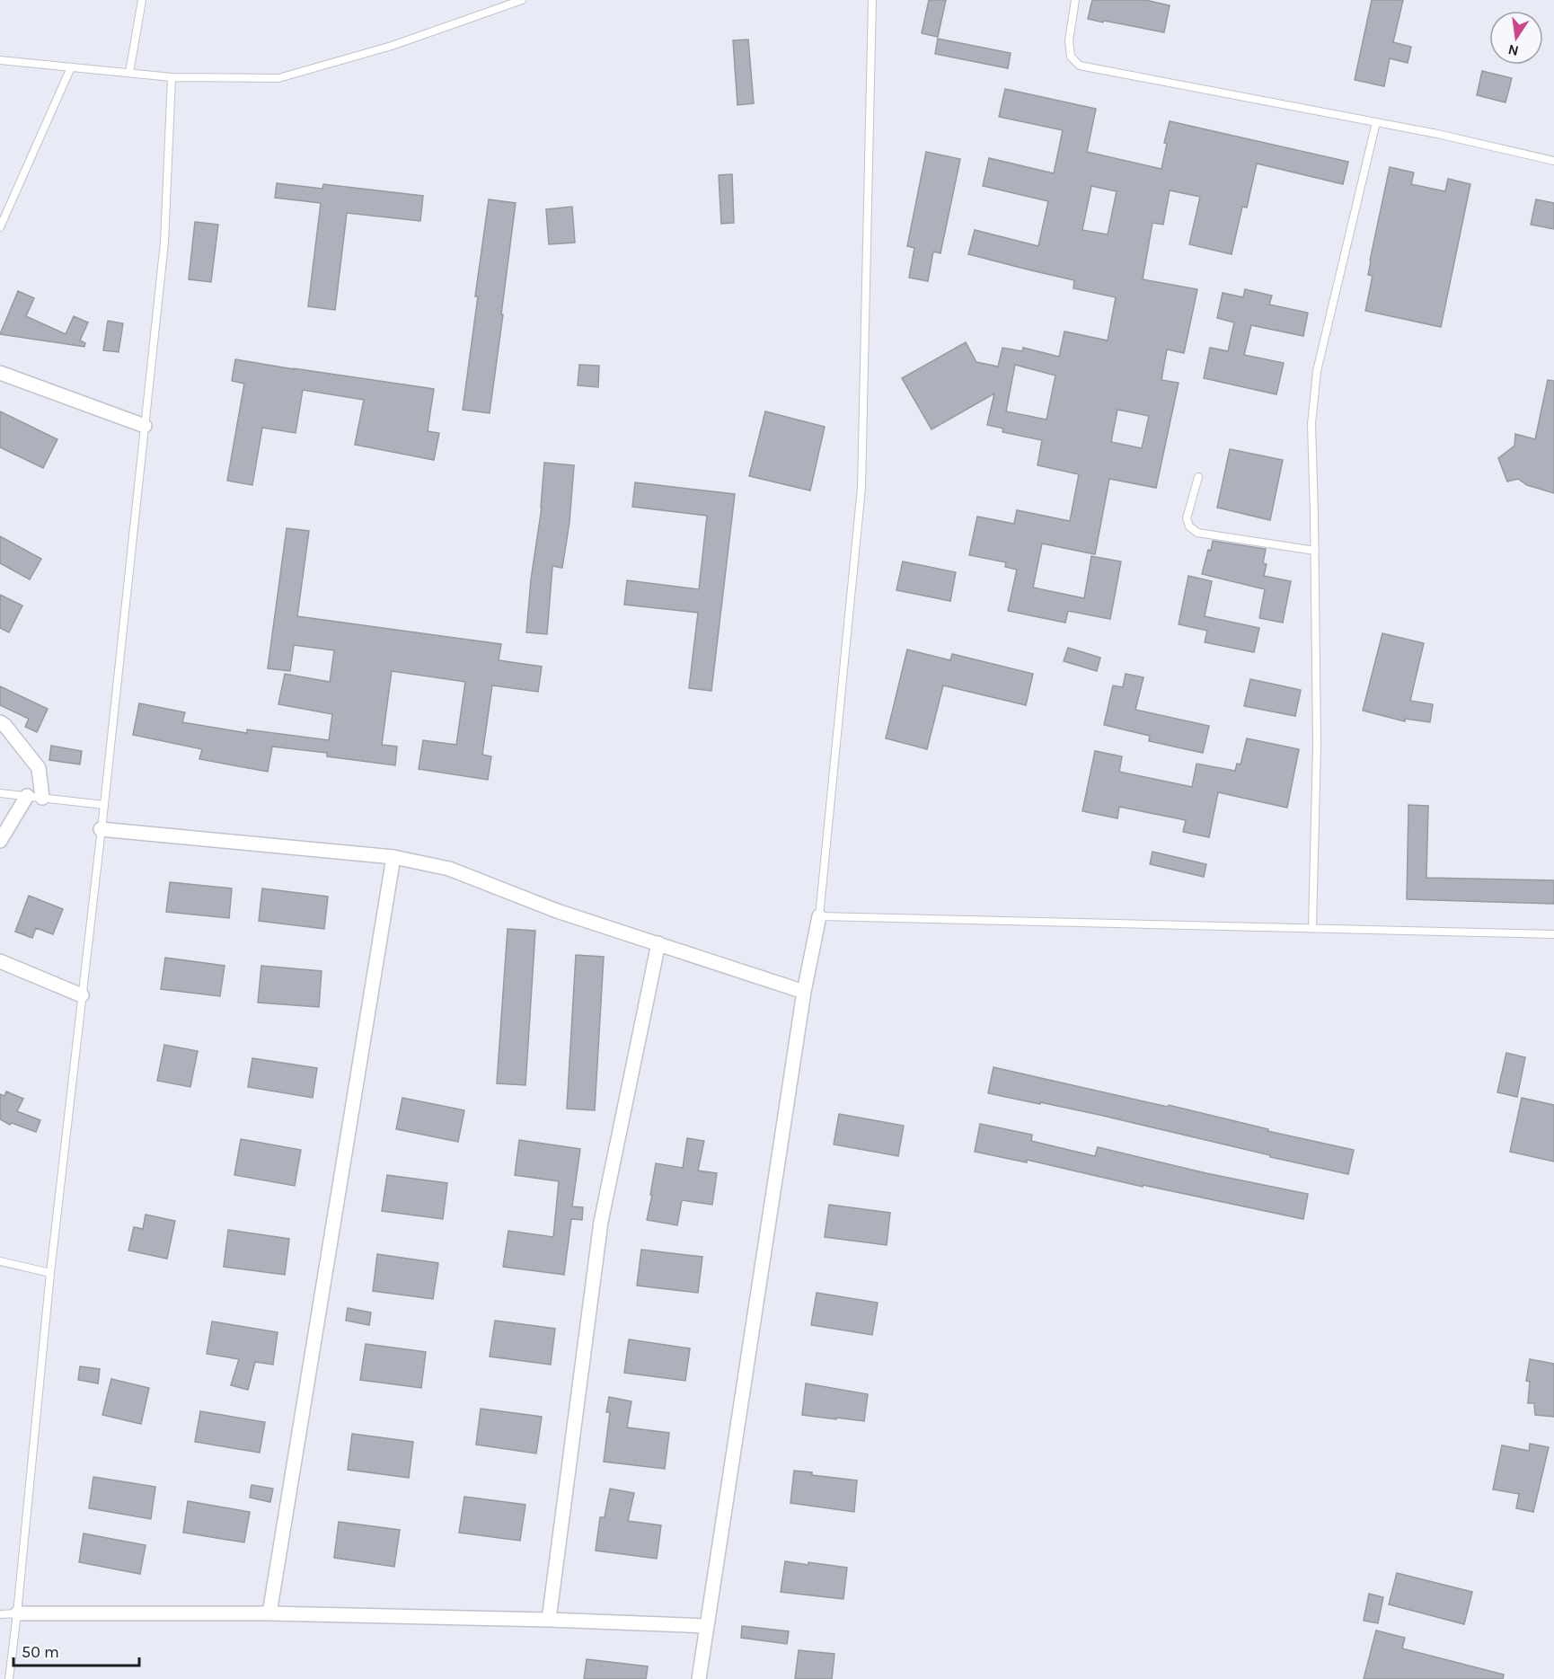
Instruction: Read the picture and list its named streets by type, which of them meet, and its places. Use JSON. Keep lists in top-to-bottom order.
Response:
{
  "scale_bar": "50 m",
  "north": "bottom"
}
